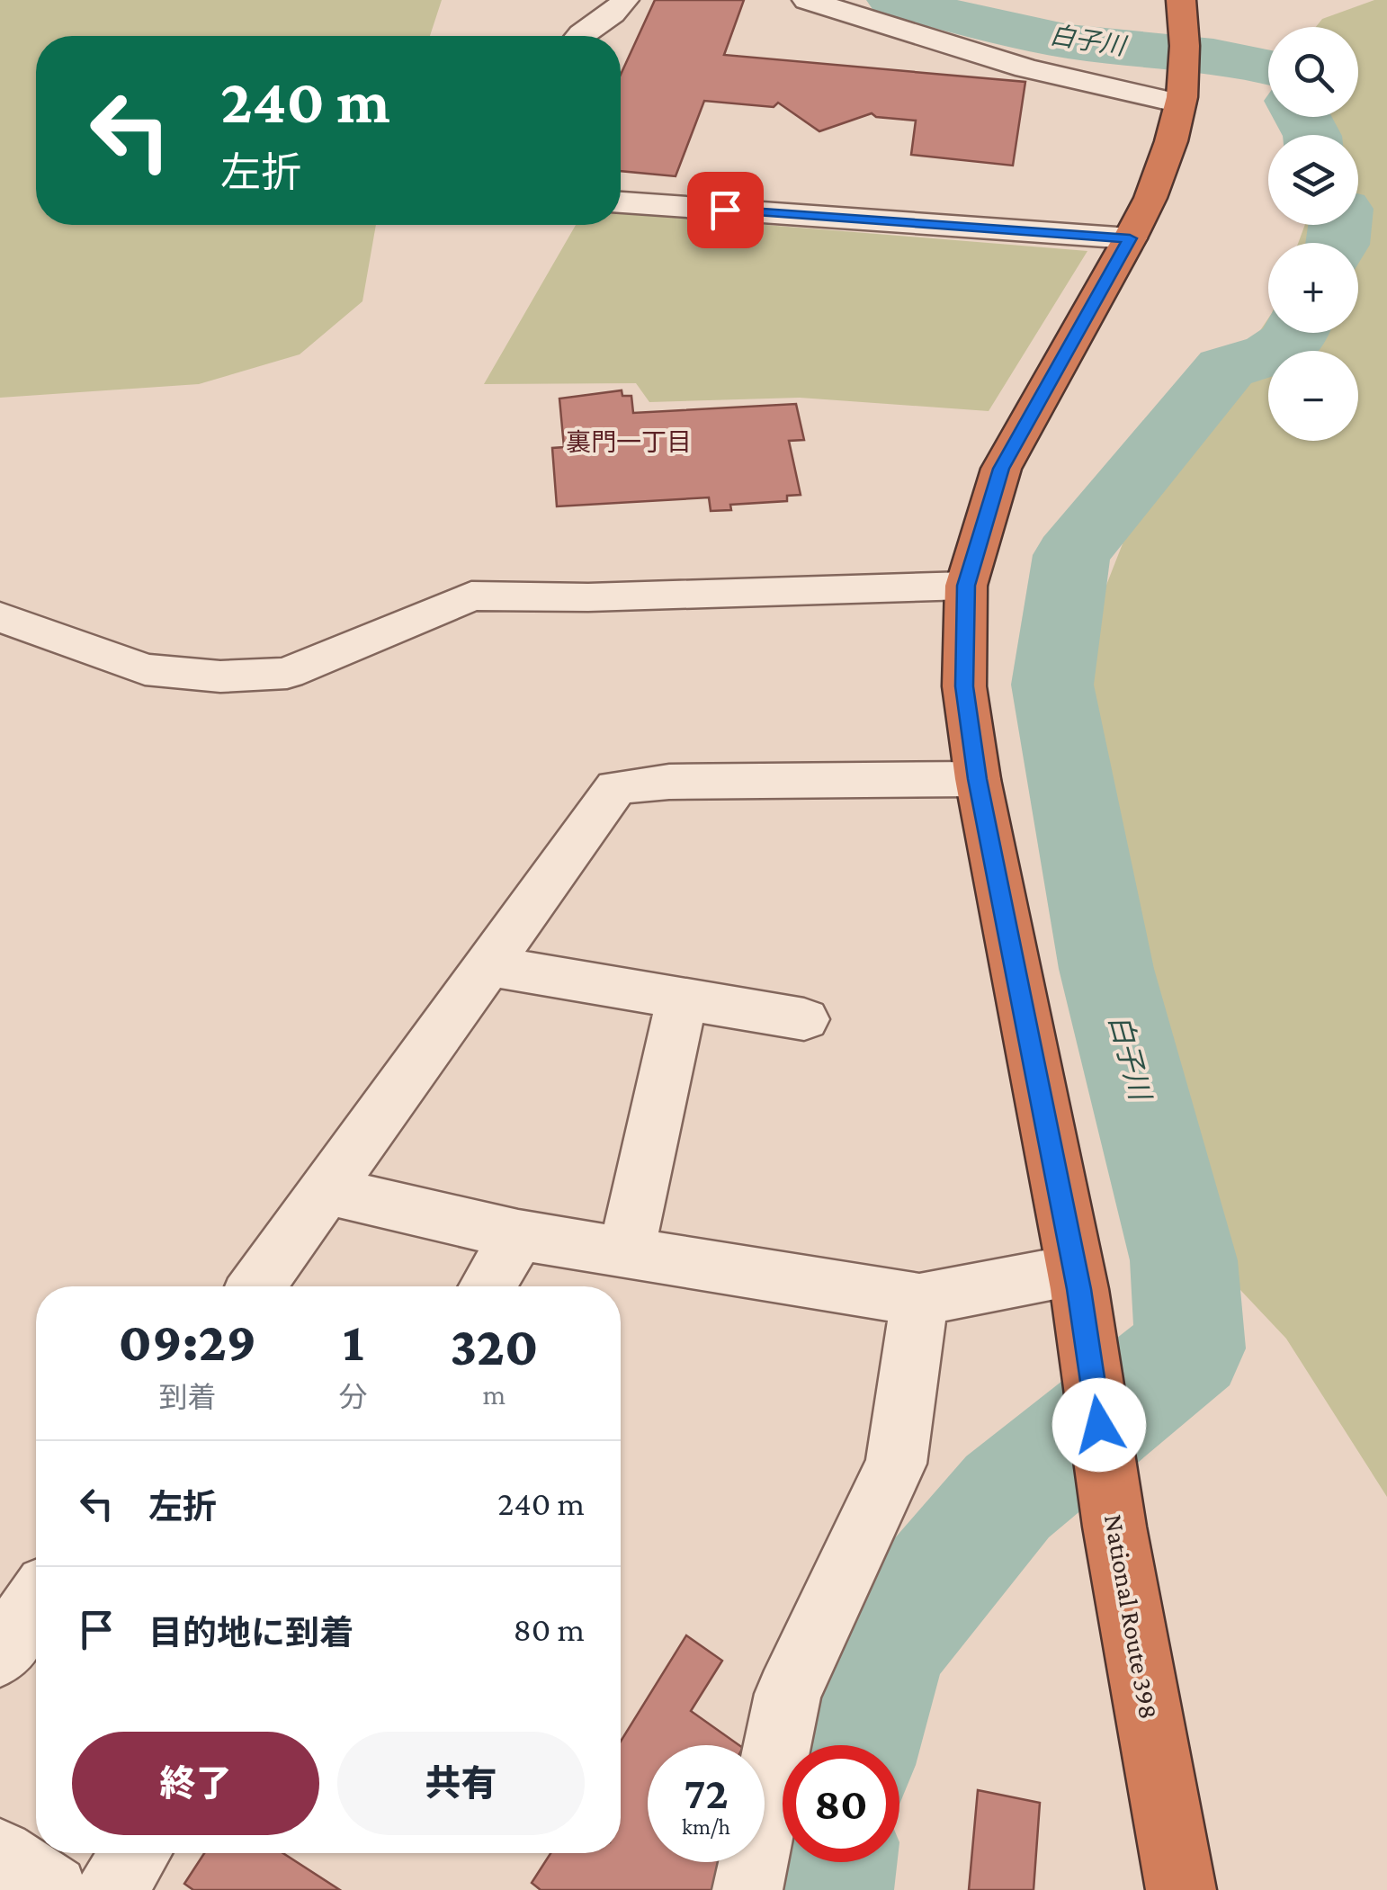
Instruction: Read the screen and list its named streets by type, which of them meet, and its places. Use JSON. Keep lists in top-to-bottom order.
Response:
{
  "streets": {
    "highway": ["National Route 398"]
  },
  "districts": ["裏門一丁目"],
  "water": ["白子川"],
  "page": {
    "map_buttons": ["+", "−"],
    "turn": ["240 m", "左折"],
    "eta": [
      "09:29",
      "到着",
      "1",
      "分",
      "320",
      "m"
    ],
    "list": [
      {
        "name": "左折",
        "value": "240 m"
      },
      {
        "name": "目的地に到着",
        "value": "80 m"
      }
    ],
    "buttons": ["終了", "共有"],
    "speed": "72 km/h",
    "limit": "80"
  }
}
